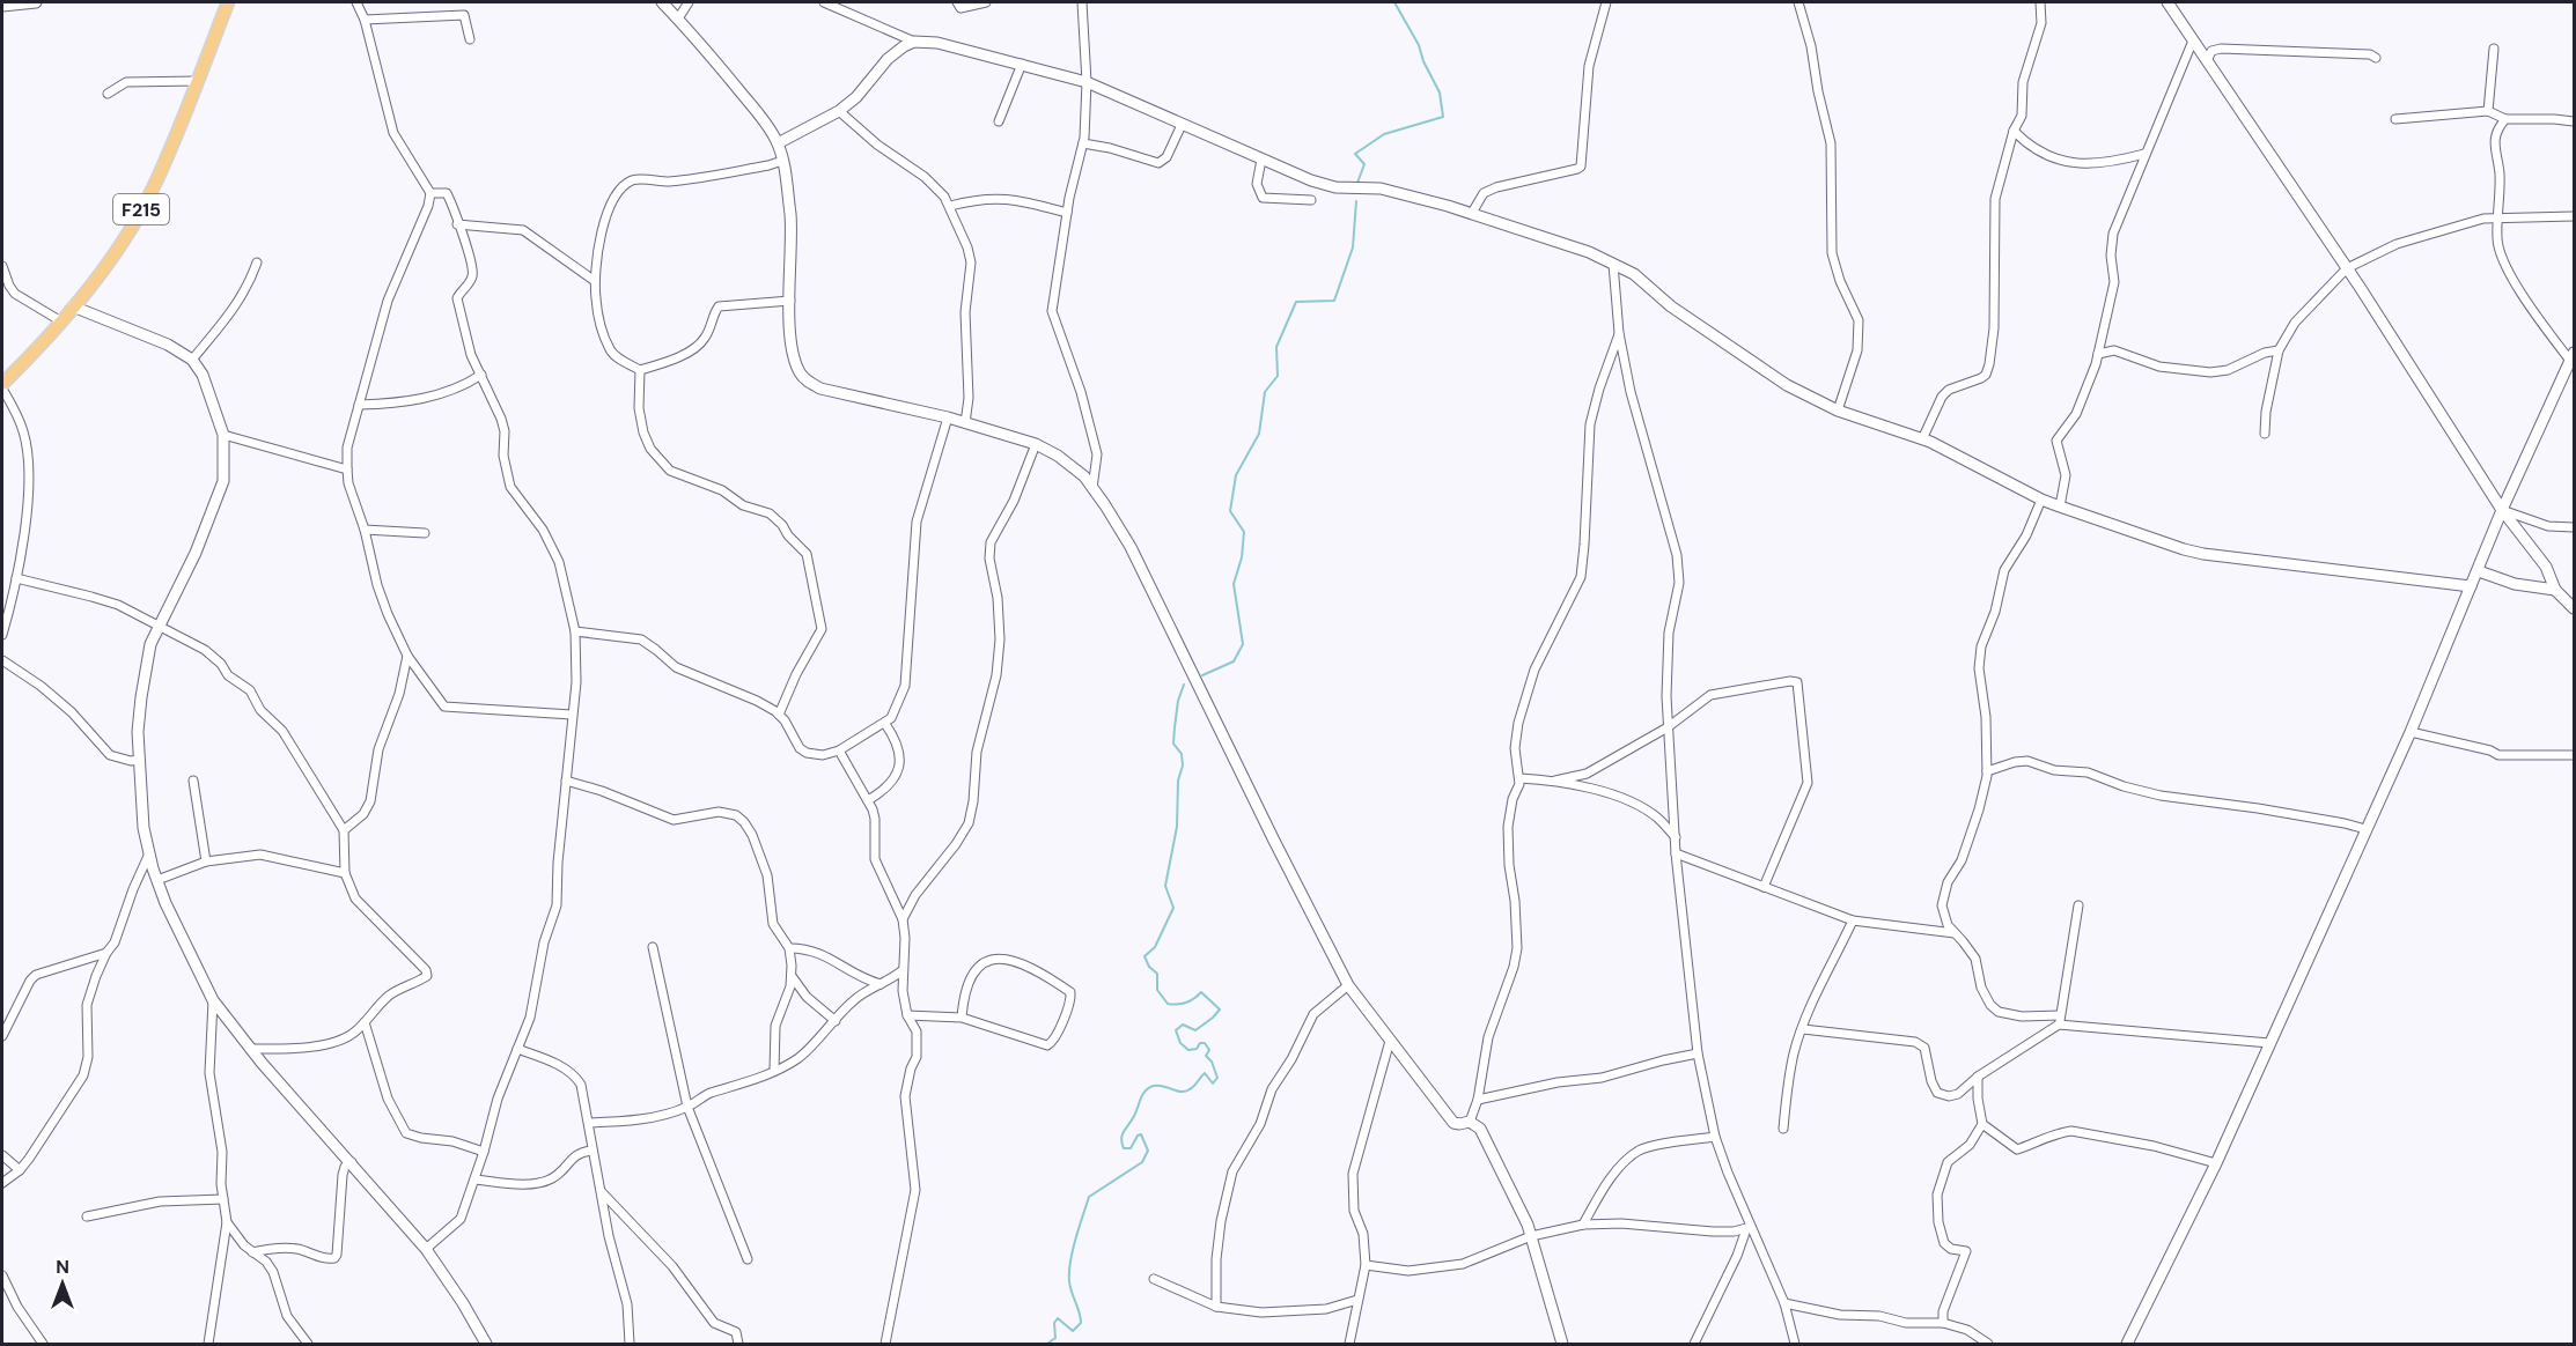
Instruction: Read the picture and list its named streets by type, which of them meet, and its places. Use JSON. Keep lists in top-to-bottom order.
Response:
{
  "streets": {
    "main road": ["F215"]
  },
  "north": "top"
}
